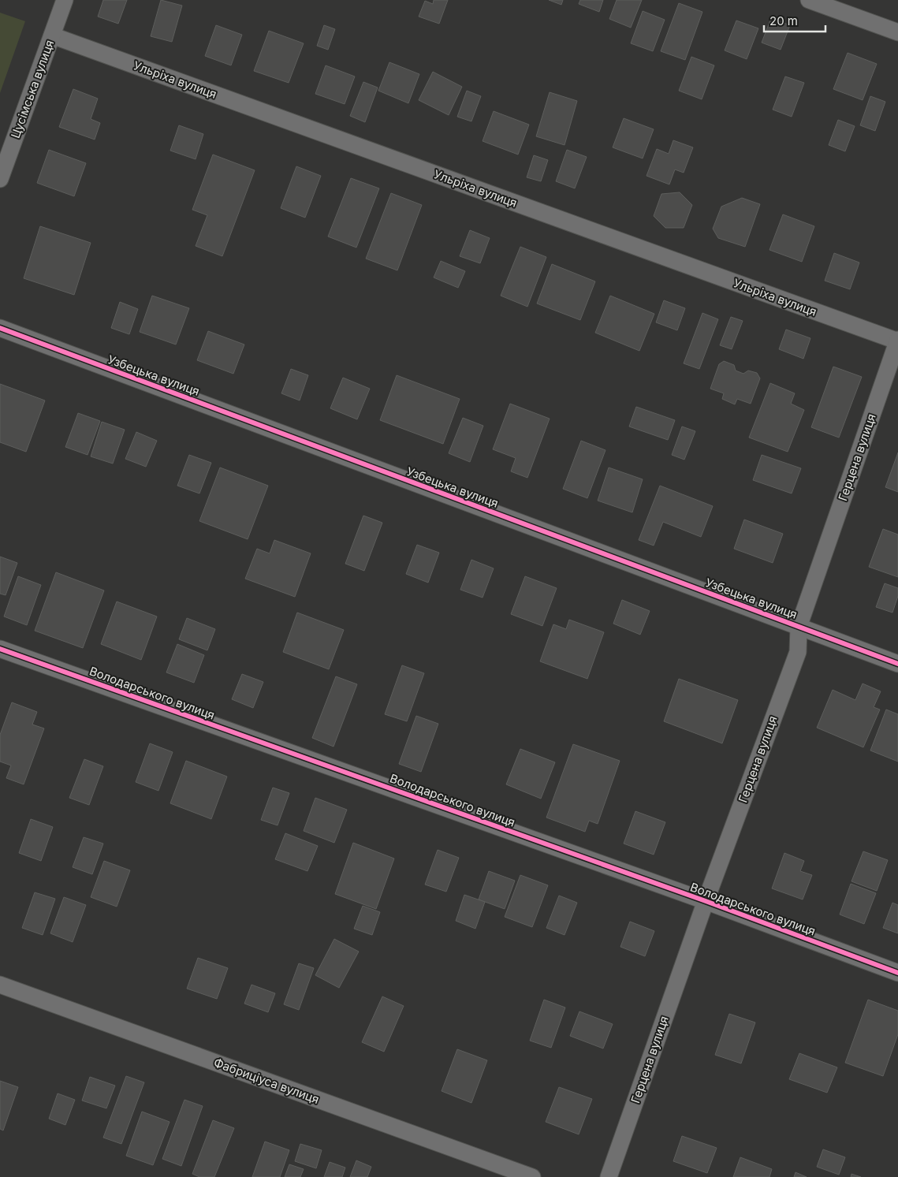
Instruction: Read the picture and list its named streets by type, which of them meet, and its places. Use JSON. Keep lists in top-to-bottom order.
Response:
{
  "streets": {
    "street": [
      "Ульріха вулиця",
      "Цусімська вулиця",
      "Узбецька вулиця",
      "Герцена вулиця",
      "Володарського вулиця",
      "Фабриціуса вулиця"
    ]
  },
  "crossings": [
    ["Ульріха вулиця", "Цусімська вулиця"],
    ["Ульріха вулиця", "Герцена вулиця"],
    ["Узбецька вулиця", "Герцена вулиця"],
    ["Герцена вулиця", "Володарського вулиця"]
  ],
  "scale_bar": "20 m"
}
